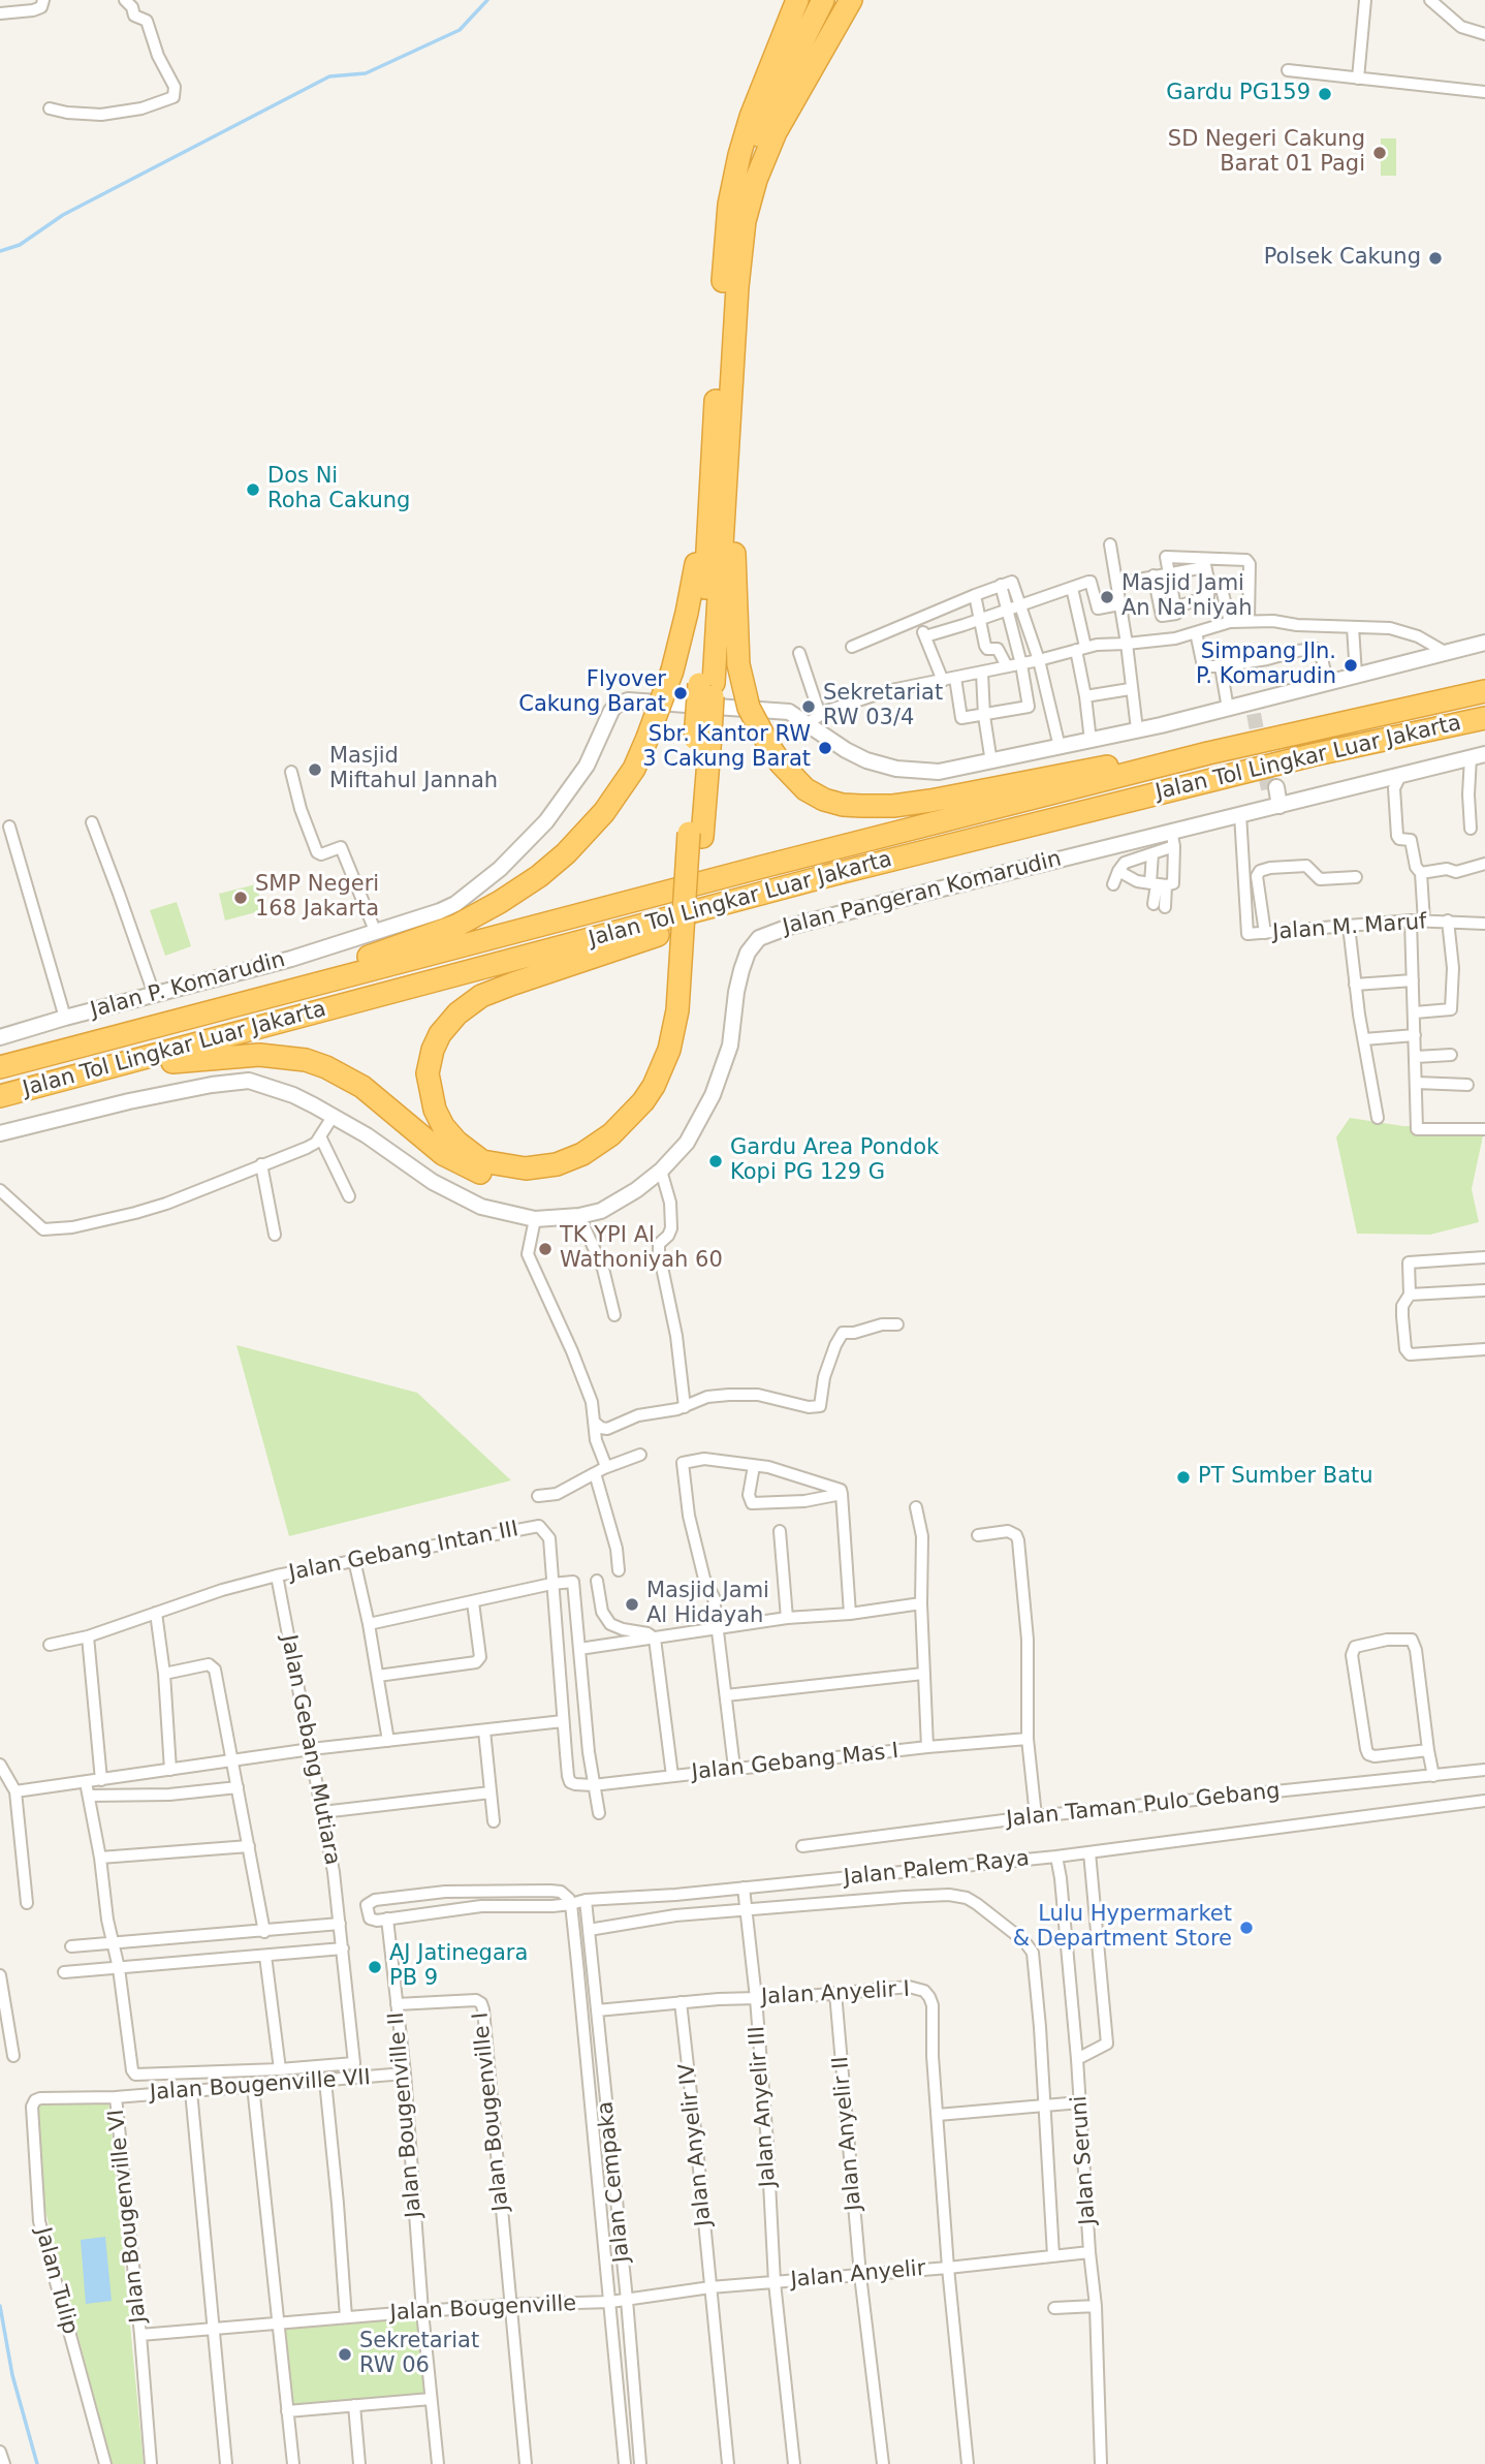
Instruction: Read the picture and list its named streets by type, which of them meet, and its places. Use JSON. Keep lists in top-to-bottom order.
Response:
{
  "streets": {
    "highway": ["Jalan Tol Lingkar Luar Jakarta"],
    "street": [
      "Jalan Pangeran Komarudin",
      "Jalan M. Maruf",
      "Jalan P. Komarudin",
      "Jalan Gebang Intan III",
      "Jalan Gebang Mutiara",
      "Jalan Gebang Mas I",
      "Jalan Taman Pulo Gebang",
      "Jalan Palem Raya",
      "Jalan Anyelir I",
      "Jalan Bougenville VII",
      "Jalan Anyelir III",
      "Jalan Bougenville I",
      "Jalan Bougenville II",
      "Jalan Anyelir II",
      "Jalan Anyelir IV",
      "Jalan Seruni",
      "Jalan Cempaka",
      "Jalan Bougenville VI",
      "Jalan Anyelir",
      "Jalan Tulip",
      "Jalan Bougenville"
    ]
  },
  "crossings": [
    ["Jalan Pangeran Komarudin", "Jalan M. Maruf"],
    ["Jalan Gebang Intan III", "Jalan Gebang Mutiara"],
    ["Jalan Palem Raya", "Jalan Anyelir III"],
    ["Jalan Palem Raya", "Jalan Bougenville II"],
    ["Jalan Palem Raya", "Jalan Seruni"],
    ["Jalan Palem Raya", "Jalan Cempaka"],
    ["Jalan Anyelir I", "Jalan Anyelir III"],
    ["Jalan Anyelir I", "Jalan Anyelir II"],
    ["Jalan Anyelir I", "Jalan Anyelir IV"],
    ["Jalan Anyelir I", "Jalan Cempaka"],
    ["Jalan Anyelir I", "Jalan Anyelir"],
    ["Jalan Bougenville VII", "Jalan Bougenville II"],
    ["Jalan Bougenville VII", "Jalan Bougenville VI"],
    ["Jalan Bougenville VII", "Jalan Tulip"],
    ["Jalan Anyelir III", "Jalan Anyelir"],
    ["Jalan Bougenville I", "Jalan Bougenville II"],
    ["Jalan Bougenville I", "Jalan Bougenville"],
    ["Jalan Bougenville II", "Jalan Bougenville"],
    ["Jalan Anyelir II", "Jalan Anyelir"],
    ["Jalan Anyelir IV", "Jalan Anyelir"],
    ["Jalan Seruni", "Jalan Anyelir"],
    ["Jalan Cempaka", "Jalan Anyelir"],
    ["Jalan Cempaka", "Jalan Bougenville"],
    ["Jalan Bougenville VI", "Jalan Bougenville"],
    ["Jalan Anyelir", "Jalan Bougenville"]
  ],
  "places": [
    "Gardu PG159",
    "SD Negeri Cakung Barat 01 Pagi",
    "Polsek Cakung",
    "Dos Ni Roha Cakung",
    "Masjid Jami An Na'niyah",
    "Simpang Jln. P. Komarudin",
    "Flyover Cakung Barat",
    "Sekretariat RW 03/4",
    "Sbr. Kantor RW 3 Cakung Barat",
    "Masjid Miftahul Jannah",
    "SMP Negeri 168 Jakarta",
    "Gardu Area Pondok Kopi PG 129 G",
    "TK YPI Al Wathoniyah 60",
    "PT Sumber Batu",
    "Masjid Jami Al Hidayah",
    "Lulu Hypermarket & Department Store",
    "AJ Jatinegara PB 9",
    "Sekretariat RW 06"
  ]
}
